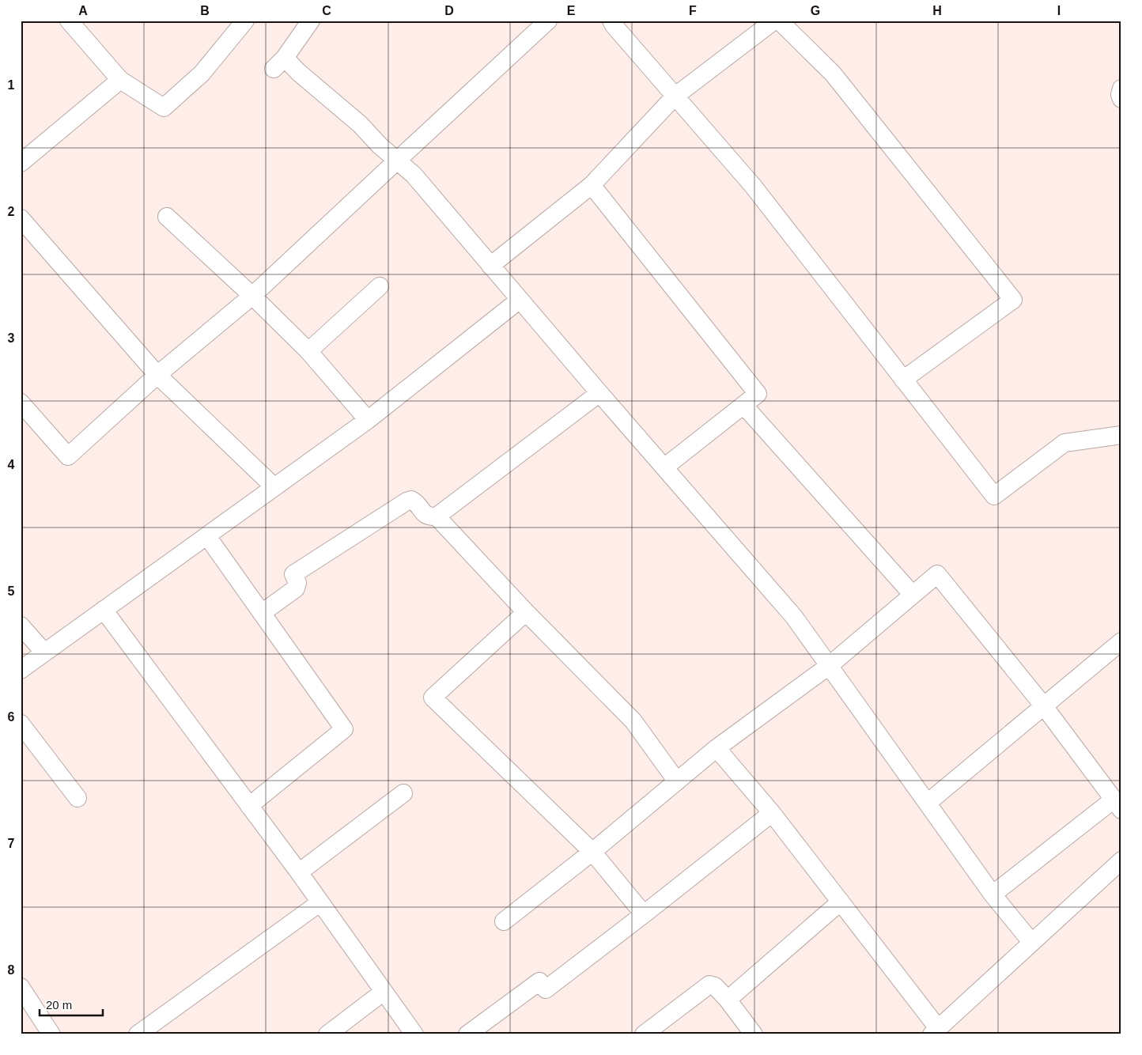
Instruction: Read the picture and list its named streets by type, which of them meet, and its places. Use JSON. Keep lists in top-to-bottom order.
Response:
{
  "scale_bar": "20 m",
  "grid": {
    "columns": [
      "A",
      "B",
      "C",
      "D",
      "E",
      "F",
      "G",
      "H",
      "I"
    ],
    "rows": [
      "1",
      "2",
      "3",
      "4",
      "5",
      "6",
      "7",
      "8"
    ]
  }
}
